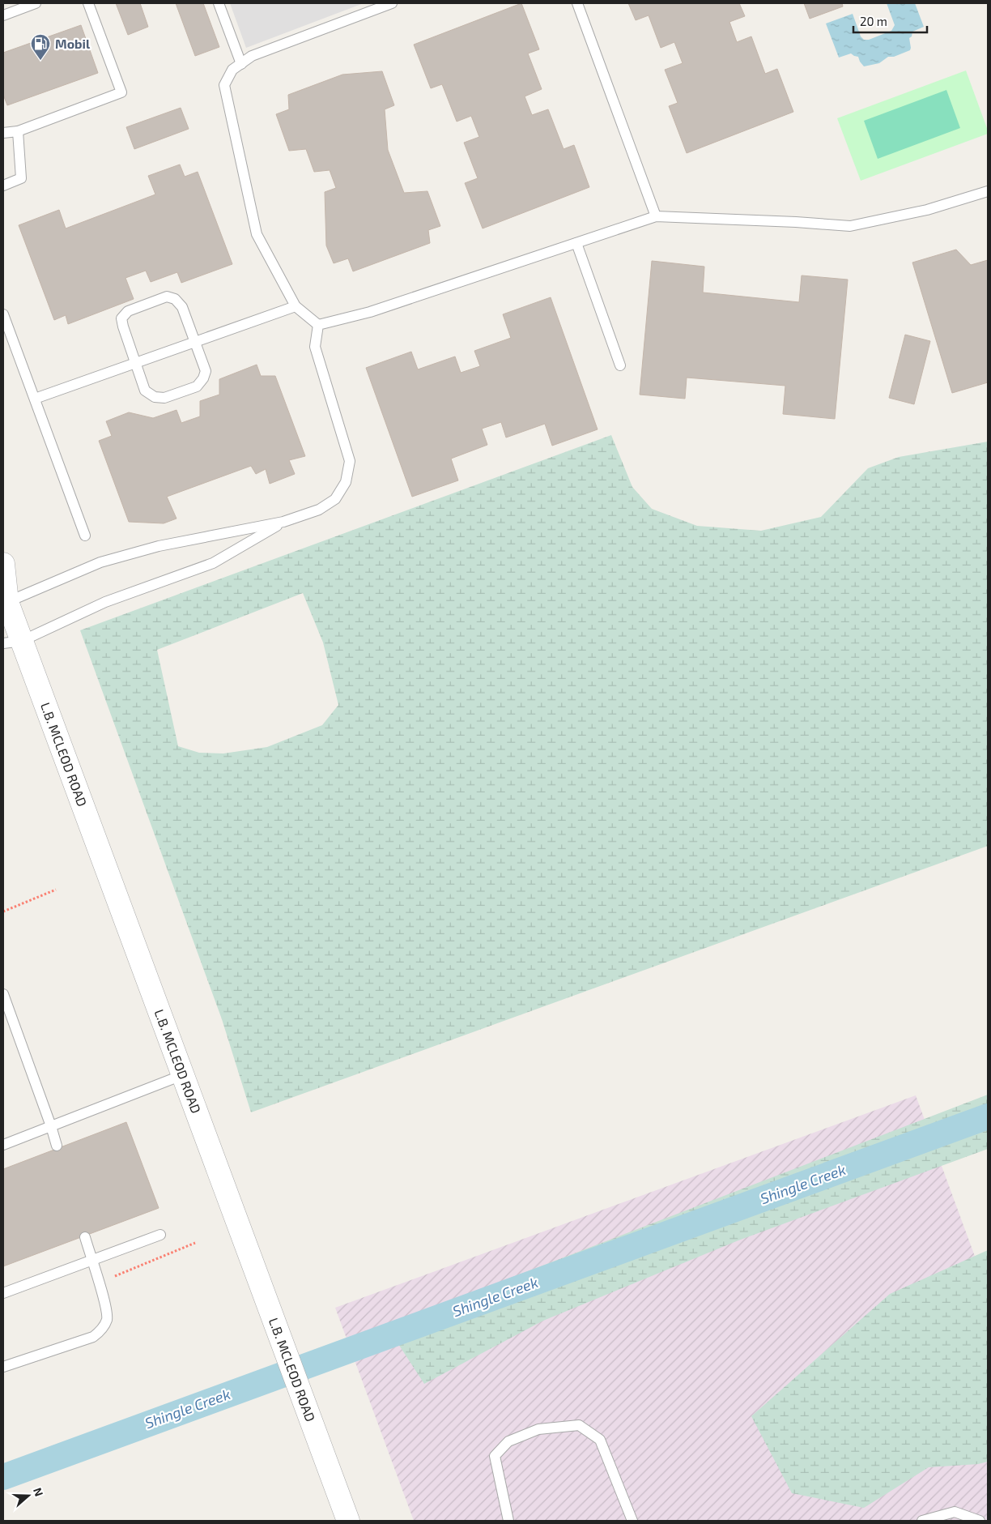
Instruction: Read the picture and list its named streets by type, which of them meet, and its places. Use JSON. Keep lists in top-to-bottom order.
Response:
{
  "streets": {
    "street": ["L.B. MCLEOD ROAD"]
  },
  "water": ["Shingle Creek"],
  "places": {
    "fuel station": ["Mobil"]
  },
  "scale_bar": "20 m",
  "north": "right"
}
